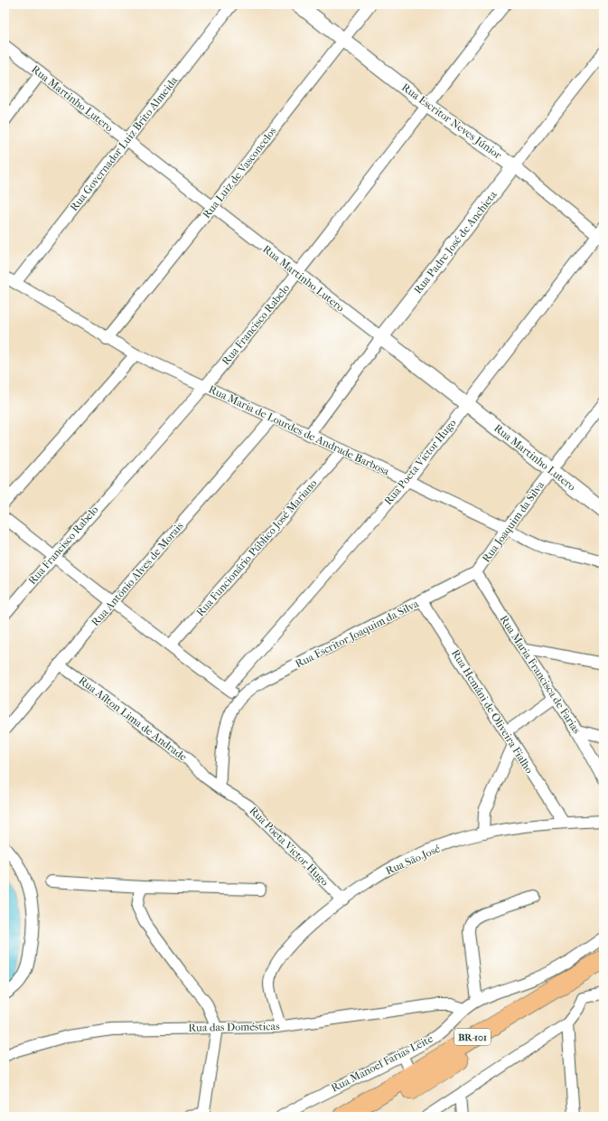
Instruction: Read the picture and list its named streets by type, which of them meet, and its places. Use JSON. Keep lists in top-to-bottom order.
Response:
{
  "streets": {
    "highway": ["BR-101"],
    "street": [
      "Rua Martinho Lutero",
      "Rua Escritor Neves Júnior",
      "Rua Governador Luiz Brito Almeida",
      "Rua Luiz de Vasconcelos",
      "Rua Padre José de Anchieta",
      "Rua Francisco Rabelo",
      "Rua Maria de Lourdes de Andrade Barbosa",
      "Rua Poeta Victor Hugo",
      "Rua Joaquim da Silva",
      "Rua Funcionário Público José Mariano",
      "Rua Antônio Alves de Morais",
      "Rua Escritor Joaquim da Silva",
      "Rua Maria Francisca de Farias",
      "Rua Hemâni de Oliveira Fialho",
      "Rua Aílton Lima de Andrade",
      "Rua São José",
      "Rua das Domésticas",
      "Rua Manoel Farias Leite"
    ]
  },
  "crossings": [
    ["Rua Martinho Lutero", "Rua Governador Luiz Brito Almeida"],
    ["Rua Martinho Lutero", "Rua Luiz de Vasconcelos"],
    ["Rua Martinho Lutero", "Rua Padre José de Anchieta"],
    ["Rua Martinho Lutero", "Rua Francisco Rabelo"],
    ["Rua Martinho Lutero", "Rua Poeta Victor Hugo"],
    ["Rua Martinho Lutero", "Rua Joaquim da Silva"],
    ["Rua Escritor Neves Júnior", "Rua Luiz de Vasconcelos"],
    ["Rua Escritor Neves Júnior", "Rua Padre José de Anchieta"],
    ["Rua Escritor Neves Júnior", "Rua Francisco Rabelo"],
    ["Rua Escritor Neves Júnior", "Rua Poeta Victor Hugo"],
    ["Rua Governador Luiz Brito Almeida", "Rua Maria de Lourdes de Andrade Barbosa"],
    ["Rua Luiz de Vasconcelos", "Rua Maria de Lourdes de Andrade Barbosa"],
    ["Rua Padre José de Anchieta", "Rua Maria de Lourdes de Andrade Barbosa"],
    ["Rua Francisco Rabelo", "Rua Maria de Lourdes de Andrade Barbosa"],
    ["Rua Maria de Lourdes de Andrade Barbosa", "Rua Poeta Victor Hugo"],
    ["Rua Maria de Lourdes de Andrade Barbosa", "Rua Joaquim da Silva"],
    ["Rua Maria de Lourdes de Andrade Barbosa", "Rua Funcionário Público José Mariano"],
    ["Rua Maria de Lourdes de Andrade Barbosa", "Rua Antônio Alves de Morais"],
    ["Rua Poeta Victor Hugo", "Rua Aílton Lima de Andrade"],
    ["Rua Poeta Victor Hugo", "Rua São José"],
    ["Rua Joaquim da Silva", "Rua Escritor Joaquim da Silva"],
    ["Rua Joaquim da Silva", "Rua Maria Francisca de Farias"],
    ["Rua Antônio Alves de Morais", "Rua Aílton Lima de Andrade"],
    ["Rua Escritor Joaquim da Silva", "Rua Maria Francisca de Farias"],
    ["Rua Escritor Joaquim da Silva", "Rua Hemâni de Oliveira Fialho"],
    ["Rua Hemâni de Oliveira Fialho", "Rua São José"],
    ["Rua São José", "Rua das Domésticas"],
    ["Rua das Domésticas", "Rua Manoel Farias Leite"]
  ]
}
